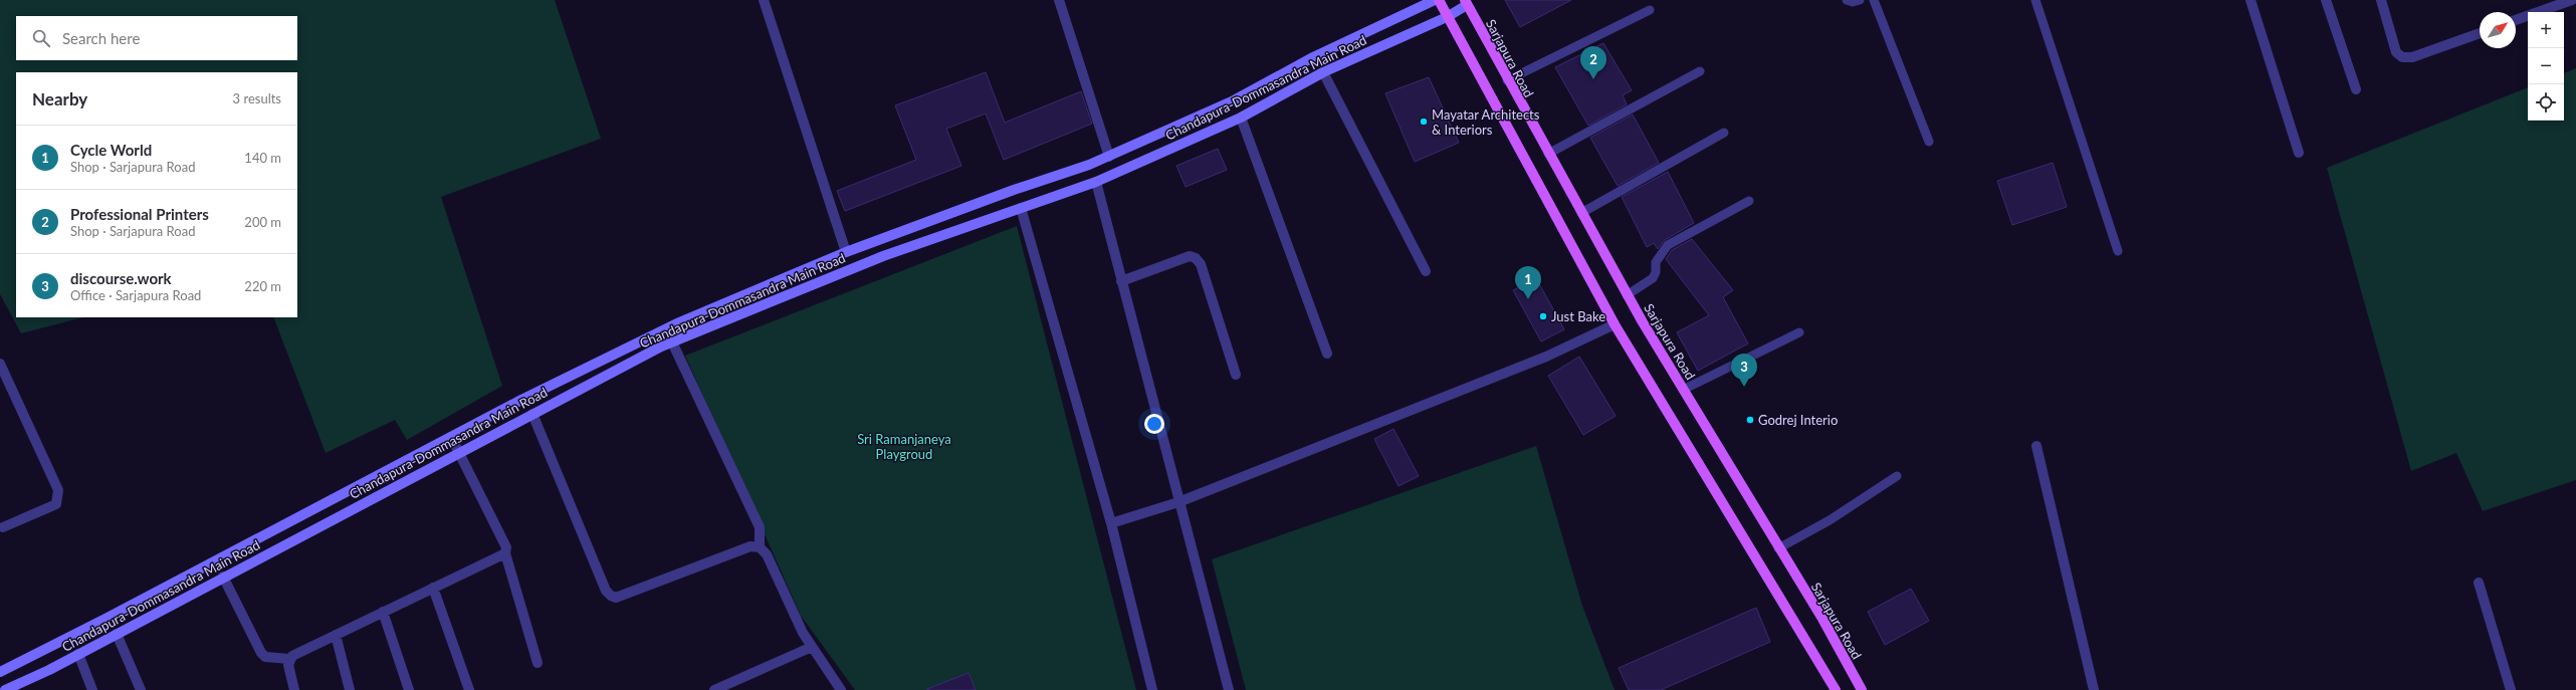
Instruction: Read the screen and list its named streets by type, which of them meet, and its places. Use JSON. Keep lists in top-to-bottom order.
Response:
{
  "streets": {
    "main road": ["Sarjapura Road", "Chandapura-Dommasandra Main Road"]
  },
  "crossings": [
    ["Sarjapura Road", "Chandapura-Dommasandra Main Road"]
  ],
  "parks": ["Sri Ramanjaneya Playgroud"],
  "places": ["Mayatar Architects & Interiors", "Just Bake", "Godrej Interio"],
  "north": "top right",
  "page": {
    "map_buttons": ["+", "−"],
    "search": "Search here",
    "pins": ["2", "1", "3"],
    "heading": ["Nearby", "3 results"],
    "list": [
      {
        "mark": "1",
        "name": "Cycle World",
        "note": "Shop · Sarjapura Road",
        "value": "140 m"
      },
      {
        "mark": "2",
        "name": "Professional Printers",
        "note": "Shop · Sarjapura Road",
        "value": "200 m"
      },
      {
        "mark": "3",
        "name": "discourse.work",
        "note": "Office · Sarjapura Road",
        "value": "220 m"
      }
    ]
  }
}
